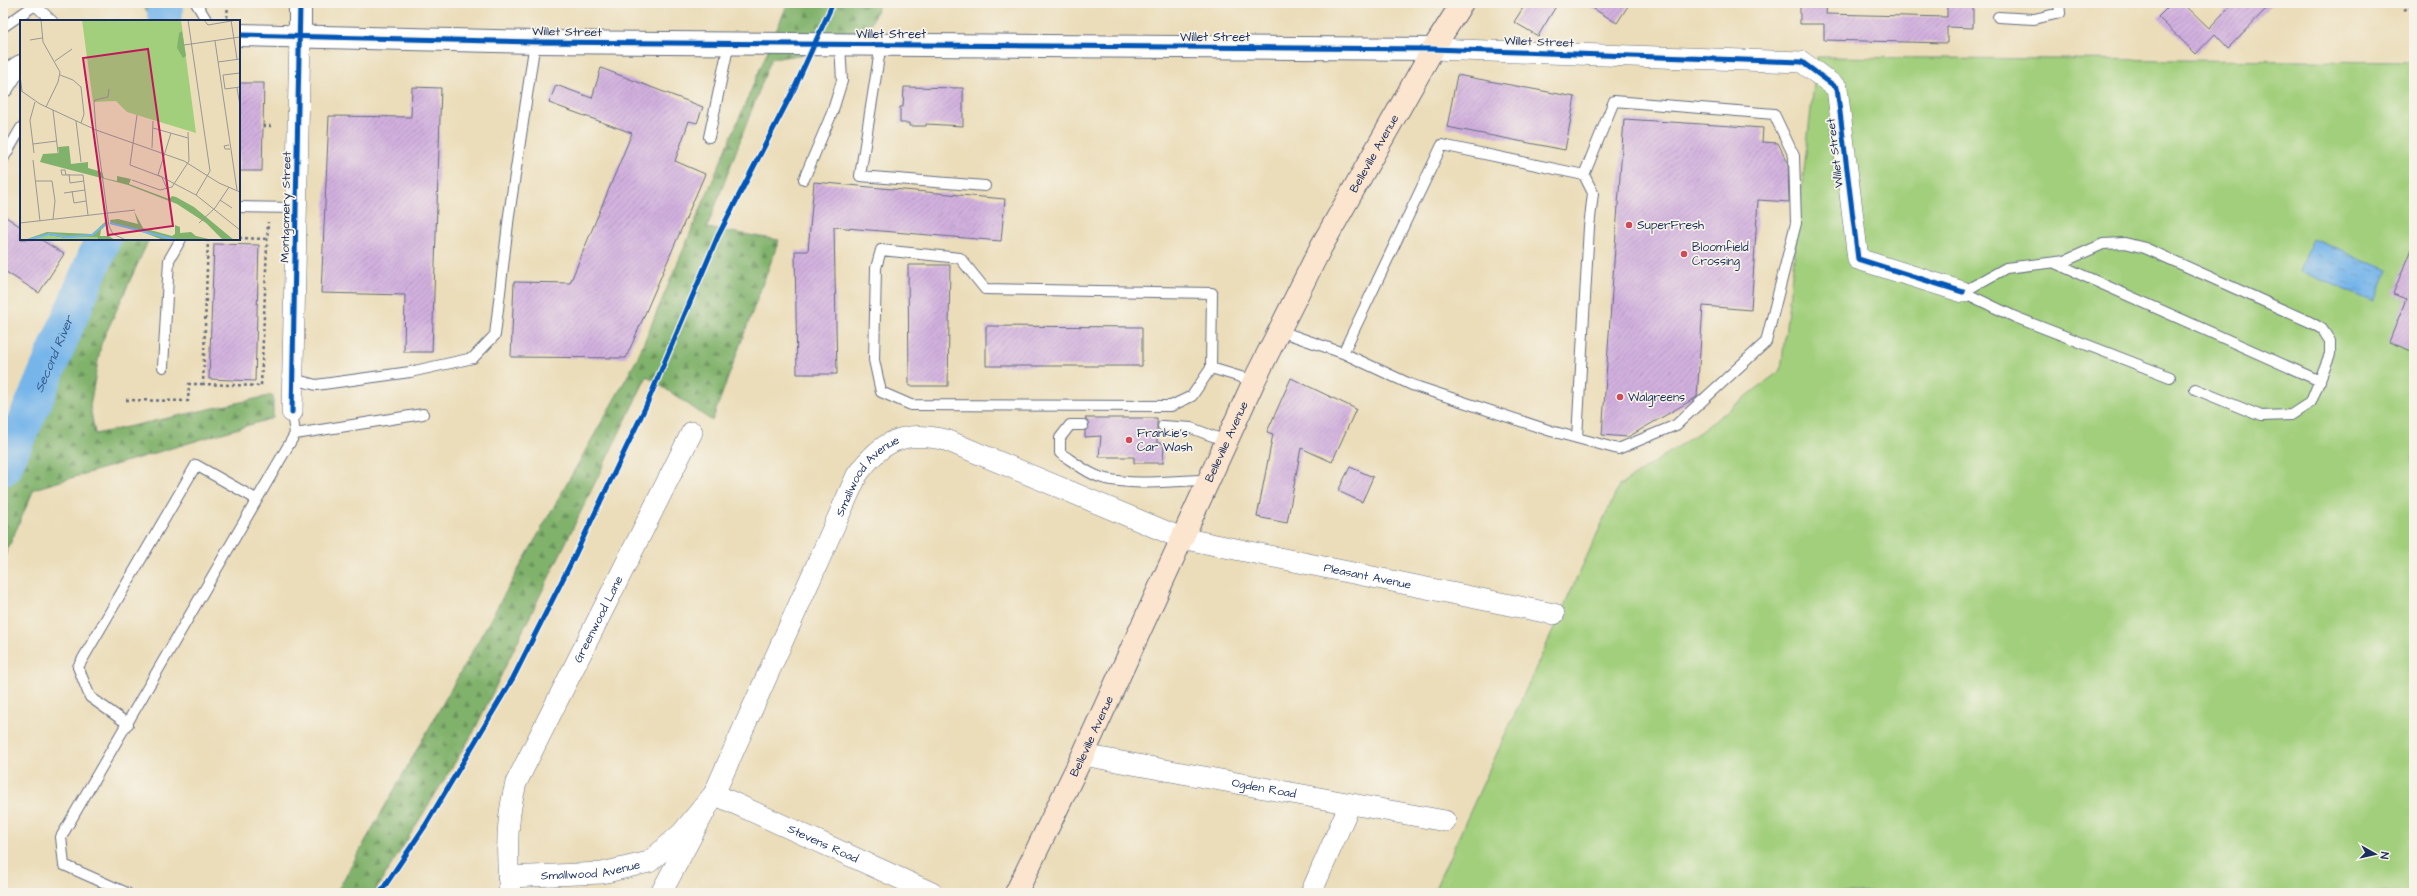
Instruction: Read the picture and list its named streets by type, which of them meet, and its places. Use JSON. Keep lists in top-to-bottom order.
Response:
{
  "streets": {
    "main road": ["Belleville Avenue"],
    "street": [
      "Willet Street",
      "Montgomery Street",
      "Smallwood Avenue",
      "Pleasant Avenue",
      "Greenwood Lane",
      "Ogden Road",
      "Stevens Road"
    ]
  },
  "crossings": [
    ["Willet Street", "Belleville Avenue"],
    ["Willet Street", "Montgomery Street"],
    ["Belleville Avenue", "Smallwood Avenue"],
    ["Belleville Avenue", "Pleasant Avenue"],
    ["Belleville Avenue", "Ogden Road"],
    ["Smallwood Avenue", "Pleasant Avenue"],
    ["Smallwood Avenue", "Greenwood Lane"],
    ["Smallwood Avenue", "Stevens Road"]
  ],
  "water": ["Second River"],
  "places": [
    "SuperFresh",
    "Bloomfield Crossing",
    "Walgreens",
    "Frankie's Car Wash"
  ],
  "north": "right"
}
